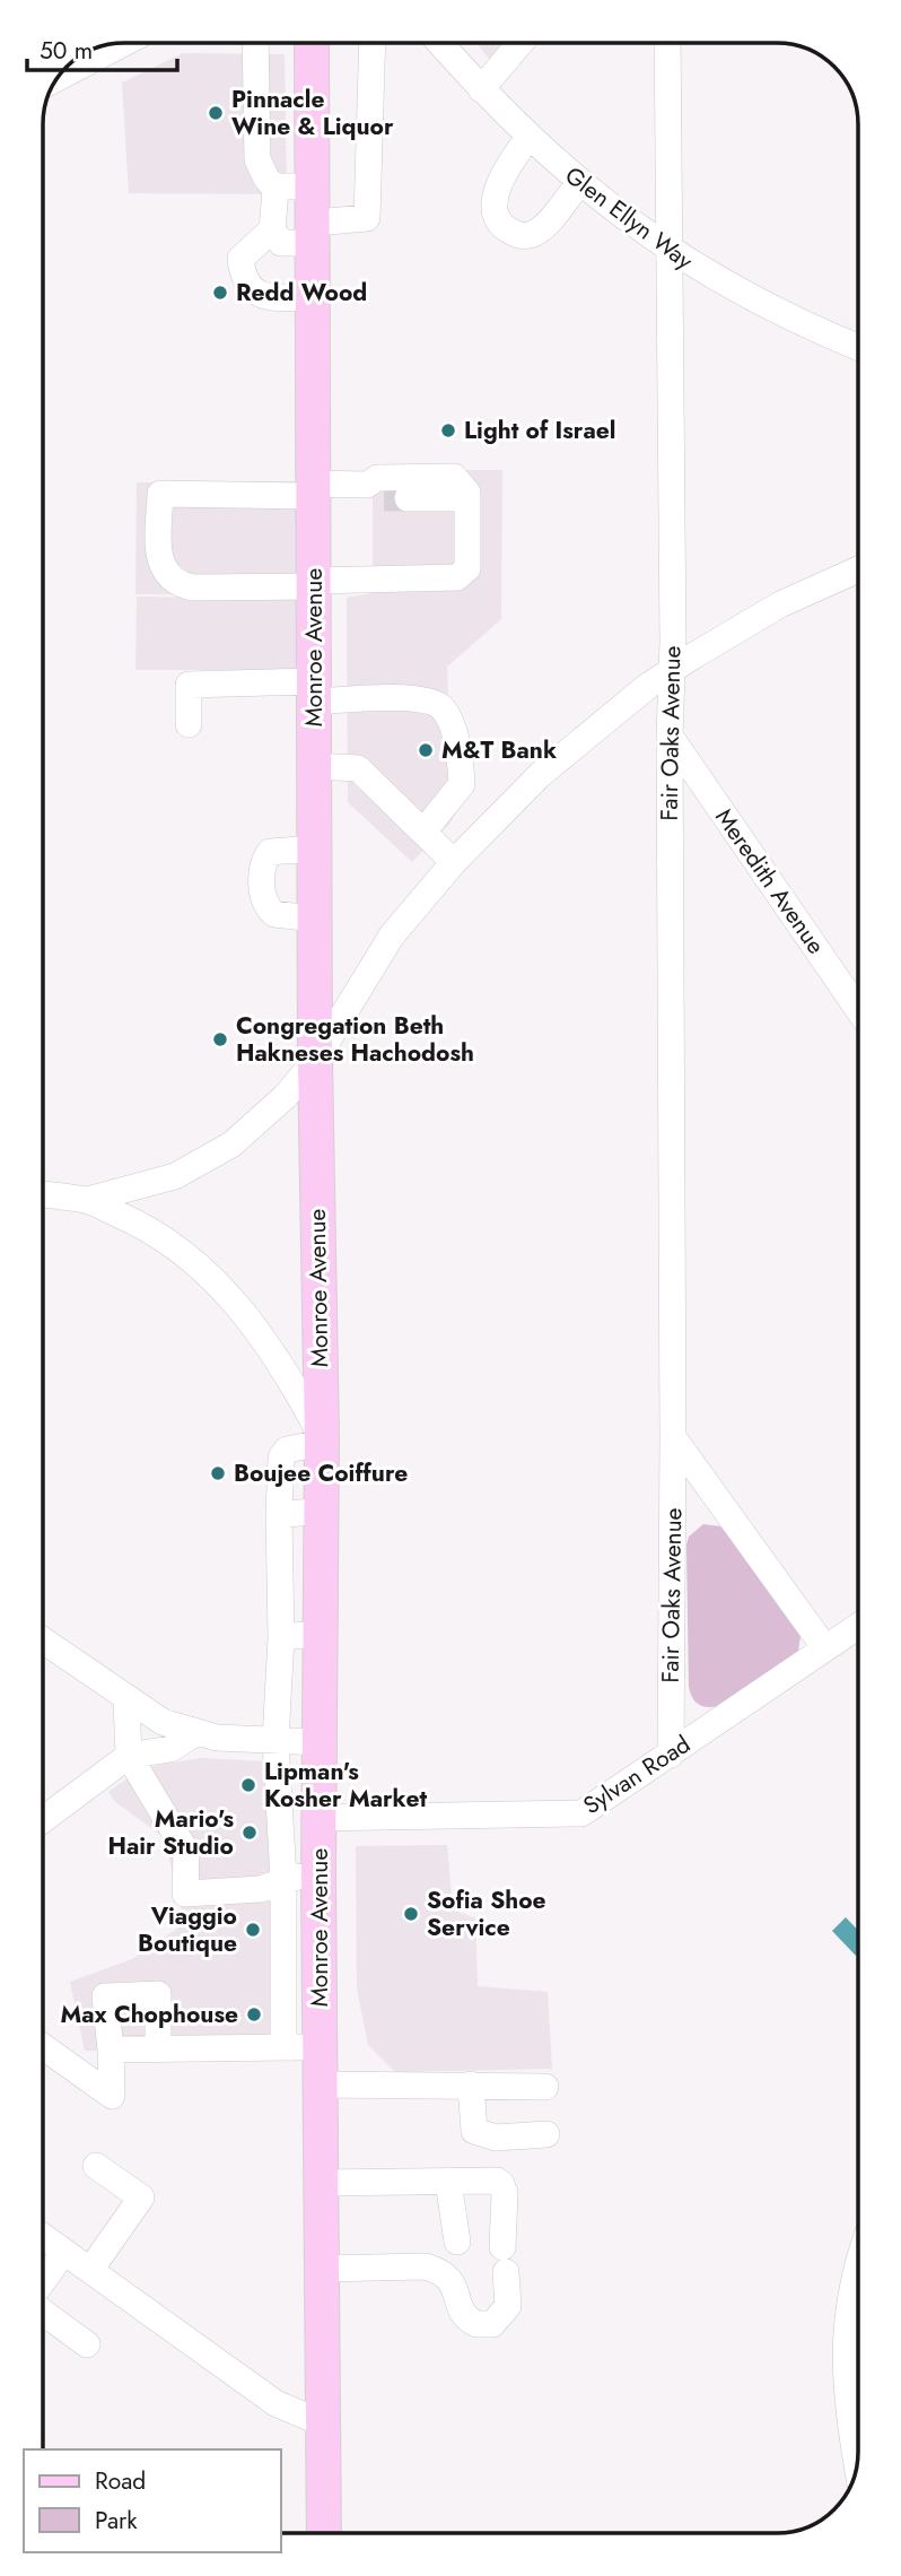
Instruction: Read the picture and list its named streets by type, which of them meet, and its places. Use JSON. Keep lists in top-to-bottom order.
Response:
{
  "streets": {
    "main road": ["Monroe Avenue"],
    "street": [
      "Glen Ellyn Way",
      "Fair Oaks Avenue",
      "Meredith Avenue",
      "Sylvan Road"
    ]
  },
  "crossings": [
    ["Glen Ellyn Way", "Fair Oaks Avenue"],
    ["Monroe Avenue", "Sylvan Road"],
    ["Fair Oaks Avenue", "Meredith Avenue"],
    ["Fair Oaks Avenue", "Sylvan Road"]
  ],
  "places": [
    "Pinnacle Wine & Liquor",
    "Redd Wood",
    "Light of Israel",
    "M&T Bank",
    "Congregation Beth Hakneses Hachodosh",
    "Boujee Coiffure",
    "Lipman's Kosher Market",
    "Mario's Hair Studio",
    "Sofia Shoe Service",
    "Viaggio Boutique",
    "Max Chophouse"
  ],
  "legend": ["Road", "Park"],
  "scale_bar": "50 m"
}
